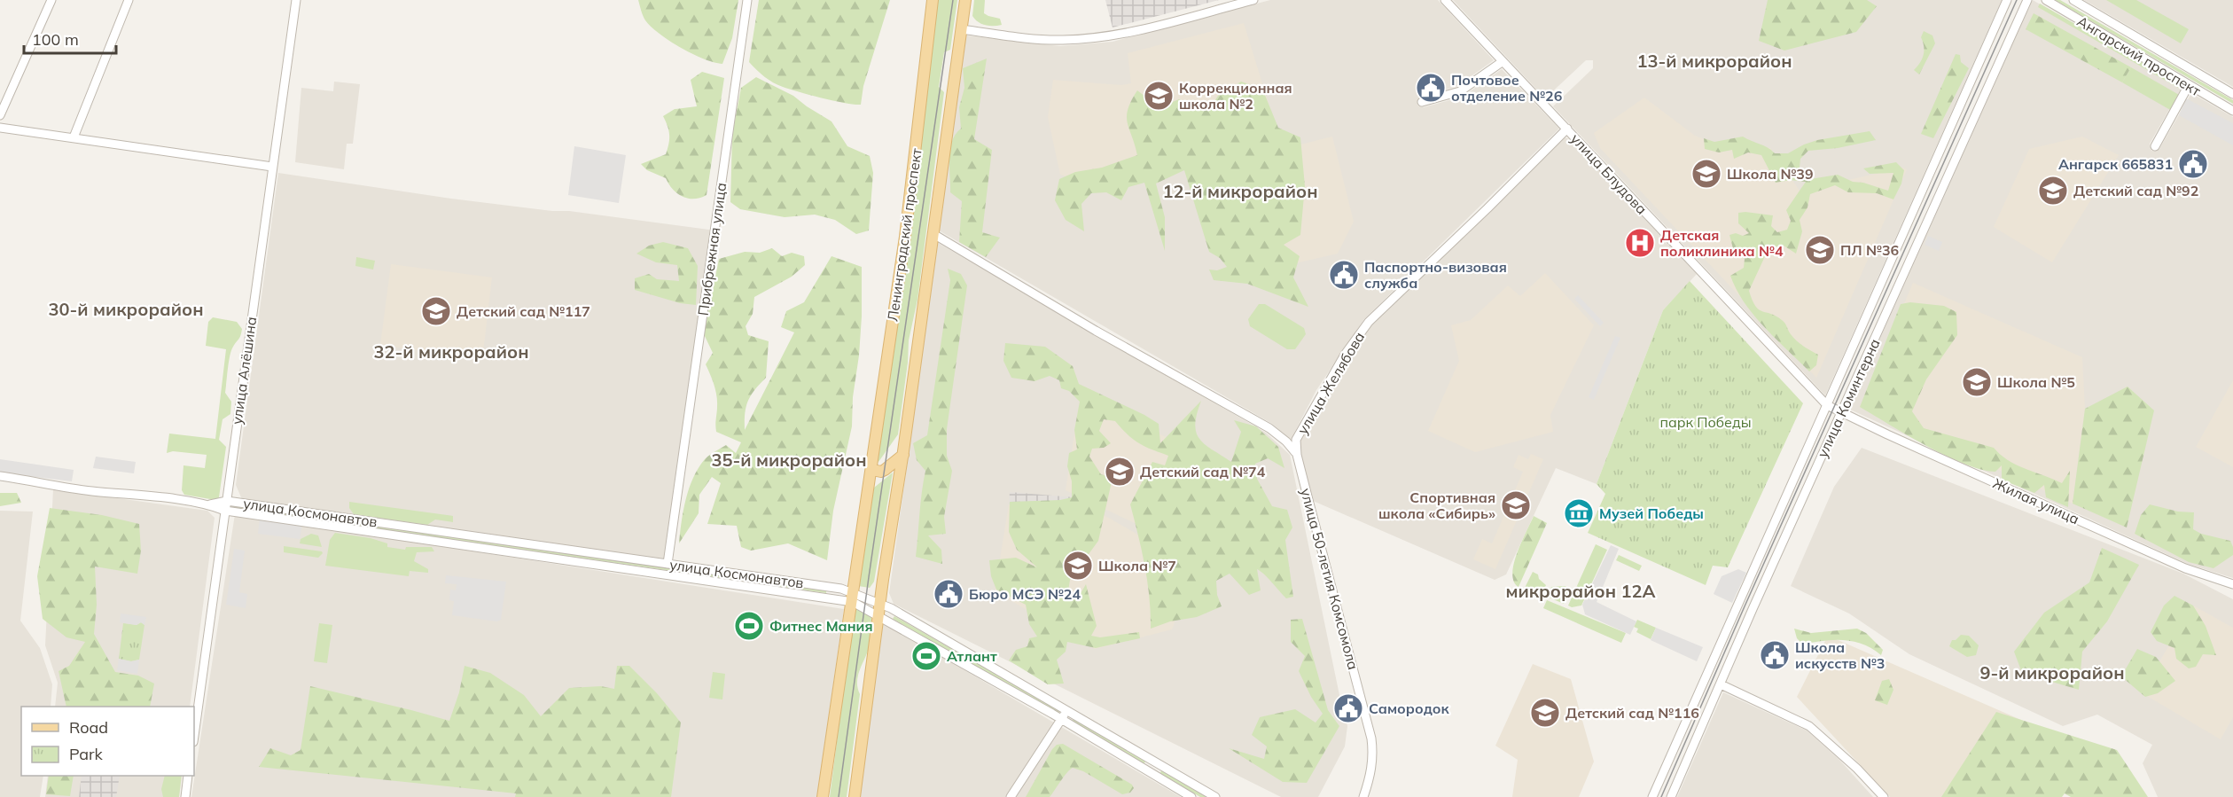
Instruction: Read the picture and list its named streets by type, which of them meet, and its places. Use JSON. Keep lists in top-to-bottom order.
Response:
{
  "streets": {
    "main road": ["Ленинградский проспект"],
    "street": [
      "Ангарский проспект",
      "улица Блудова",
      "Прибрежная улица",
      "улица Алёшина",
      "улица Желябова",
      "улица Коминтерна",
      "Жилая улица",
      "улица Космонавтов",
      "улица 50-летия Комсомола"
    ]
  },
  "crossings": [
    ["улица Блудова", "улица Желябова"],
    ["улица Блудова", "улица Коминтерна"],
    ["улица Блудова", "Жилая улица"],
    ["Ленинградский проспект", "улица Желябова"],
    ["Ленинградский проспект", "улица Космонавтов"],
    ["Прибрежная улица", "улица Космонавтов"],
    ["улица Алёшина", "улица Космонавтов"],
    ["улица Желябова", "улица 50-летия Комсомола"],
    ["улица Коминтерна", "Жилая улица"]
  ],
  "districts": [
    "13-й микрорайон",
    "12-й микрорайон",
    "30-й микрорайон",
    "32-й микрорайон",
    "35-й микрорайон",
    "микрорайон 12А",
    "9-й микрорайон"
  ],
  "parks": ["парк Победы"],
  "places": {
    "public building": [
      "Почтовое отделение №26",
      "Ангарск 665831",
      "Паспортно-визовая служба",
      "Бюро МСЭ №24",
      "Школа искусств №3",
      "Самородок"
    ],
    "school or university": [
      "Коррекционная школа №2",
      "Школа №39",
      "Детский сад №92",
      "ПЛ №36",
      "Детский сад №117",
      "Школа №5",
      "Детский сад №74",
      "Спортивная школа «Сибирь»",
      "Школа №7",
      "Детский сад №116"
    ],
    "hospital": ["Детская поликлиника №4"],
    "museum": ["Музей Победы"],
    "sports": ["Фитнес Мания", "Атлант"]
  },
  "legend": ["Road", "Park"],
  "scale_bar": "100 m"
}
